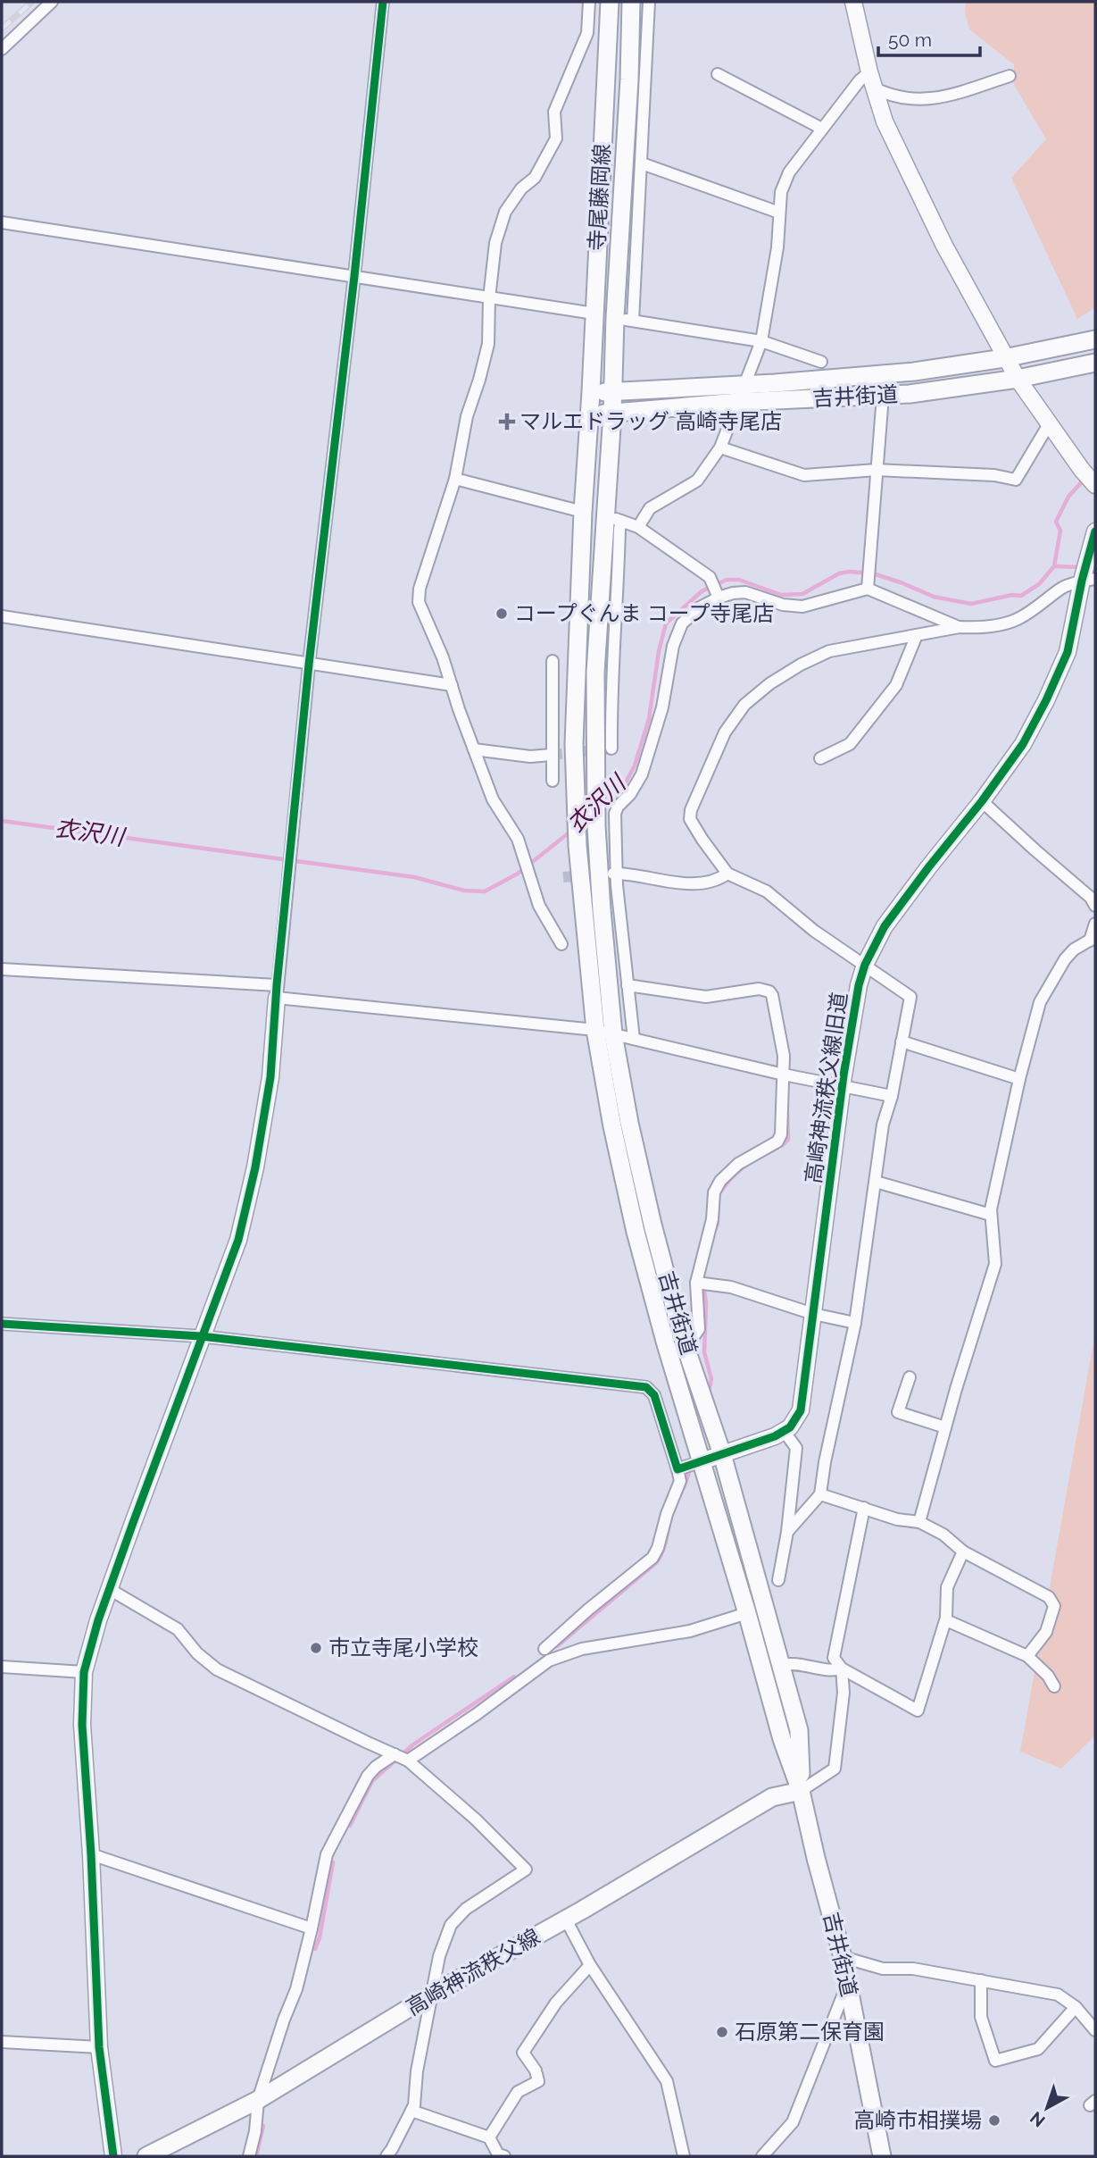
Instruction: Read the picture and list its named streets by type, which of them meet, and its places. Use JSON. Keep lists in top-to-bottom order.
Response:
{
  "streets": {
    "main road": ["寺尾藤岡線", "吉井街道", "高崎神流秩父線"],
    "street": ["高崎神流秩父線旧道"]
  },
  "crossings": [
    ["寺尾藤岡線", "吉井街道"],
    ["吉井街道", "高崎神流秩父線旧道"],
    ["吉井街道", "高崎神流秩父線"]
  ],
  "water": ["衣沢川"],
  "places": {
    "health": ["マルエドラッグ 高崎寺尾店"],
    "other": [
      "コープぐんま コープ寺尾店",
      "市立寺尾小学校",
      "石原第二保育園",
      "高崎市相撲場"
    ]
  },
  "scale_bar": "50 m",
  "north": "bottom left"
}
